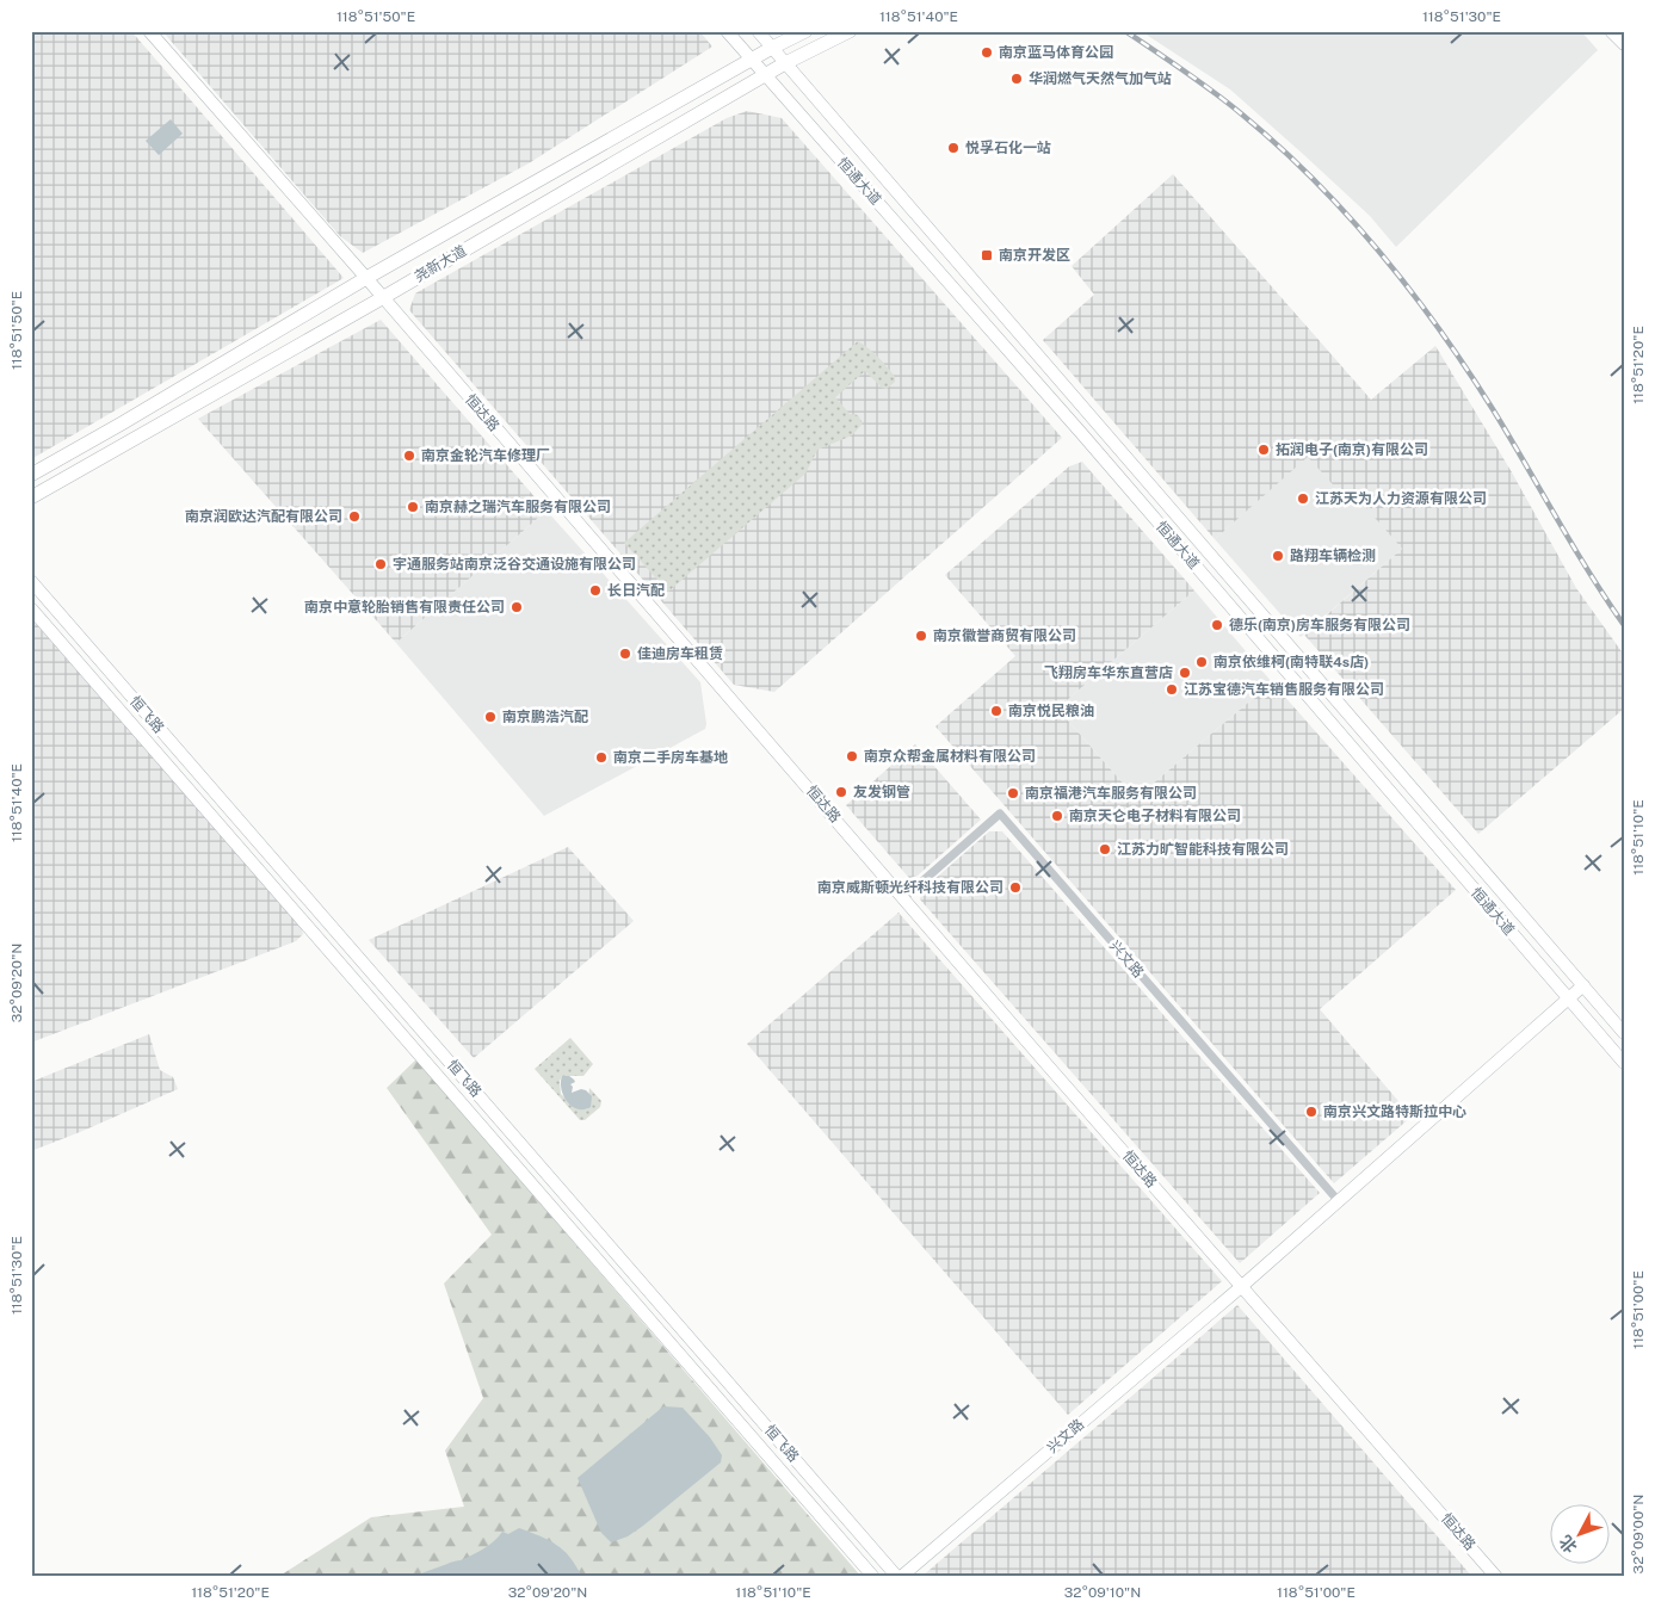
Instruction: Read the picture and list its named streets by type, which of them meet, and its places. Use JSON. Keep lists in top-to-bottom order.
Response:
{
  "streets": {
    "main road": [
      "恒通大道",
      "尧新大道",
      "恒达路",
      "恒飞路",
      "兴文路"
    ]
  },
  "crossings": [
    ["恒通大道", "尧新大道"],
    ["恒通大道", "兴文路"],
    ["尧新大道", "恒达路"],
    ["恒达路", "兴文路"],
    ["恒飞路", "兴文路"]
  ],
  "places": {
    "other": [
      "南京蓝马体育公园",
      "华润燃气天然气加气站",
      "悦孚石化一站",
      "拓润电子(南京)有限公司",
      "南京金轮汽车修理厂",
      "江苏天为人力资源有限公司",
      "南京赫之瑞汽车服务有限公司",
      "南京润欧达汽配有限公司",
      "路翔车辆检测",
      "宇通服务站南京泛谷交通设施有限公司",
      "长日汽配",
      "南京中意轮胎销售有限责任公司",
      "德乐(南京)房车服务有限公司",
      "南京徽誉商贸有限公司",
      "佳迪房车租赁",
      "南京依维柯(南特联4s店)",
      "飞翔房车华东直营店",
      "江苏宝德汽车销售服务有限公司",
      "南京悦民粮油",
      "南京鹏浩汽配",
      "南京众帮金属材料有限公司",
      "南京二手房车基地",
      "友发钢管",
      "南京福港汽车服务有限公司",
      "南京天仑电子材料有限公司",
      "江苏力旷智能科技有限公司",
      "南京威斯顿光纤科技有限公司",
      "南京兴文路特斯拉中心"
    ],
    "transit": ["南京开发区"]
  },
  "north": "bottom left",
  "coordinates": [
    "118°51'50\"E",
    "118°51'40\"E",
    "118°51'30\"E",
    "118°51'20\"E",
    "118°51'10\"E",
    "32°09'20\"N",
    "118°51'00\"E",
    "32°09'00\"N",
    "32°09'10\"N"
  ]
}
